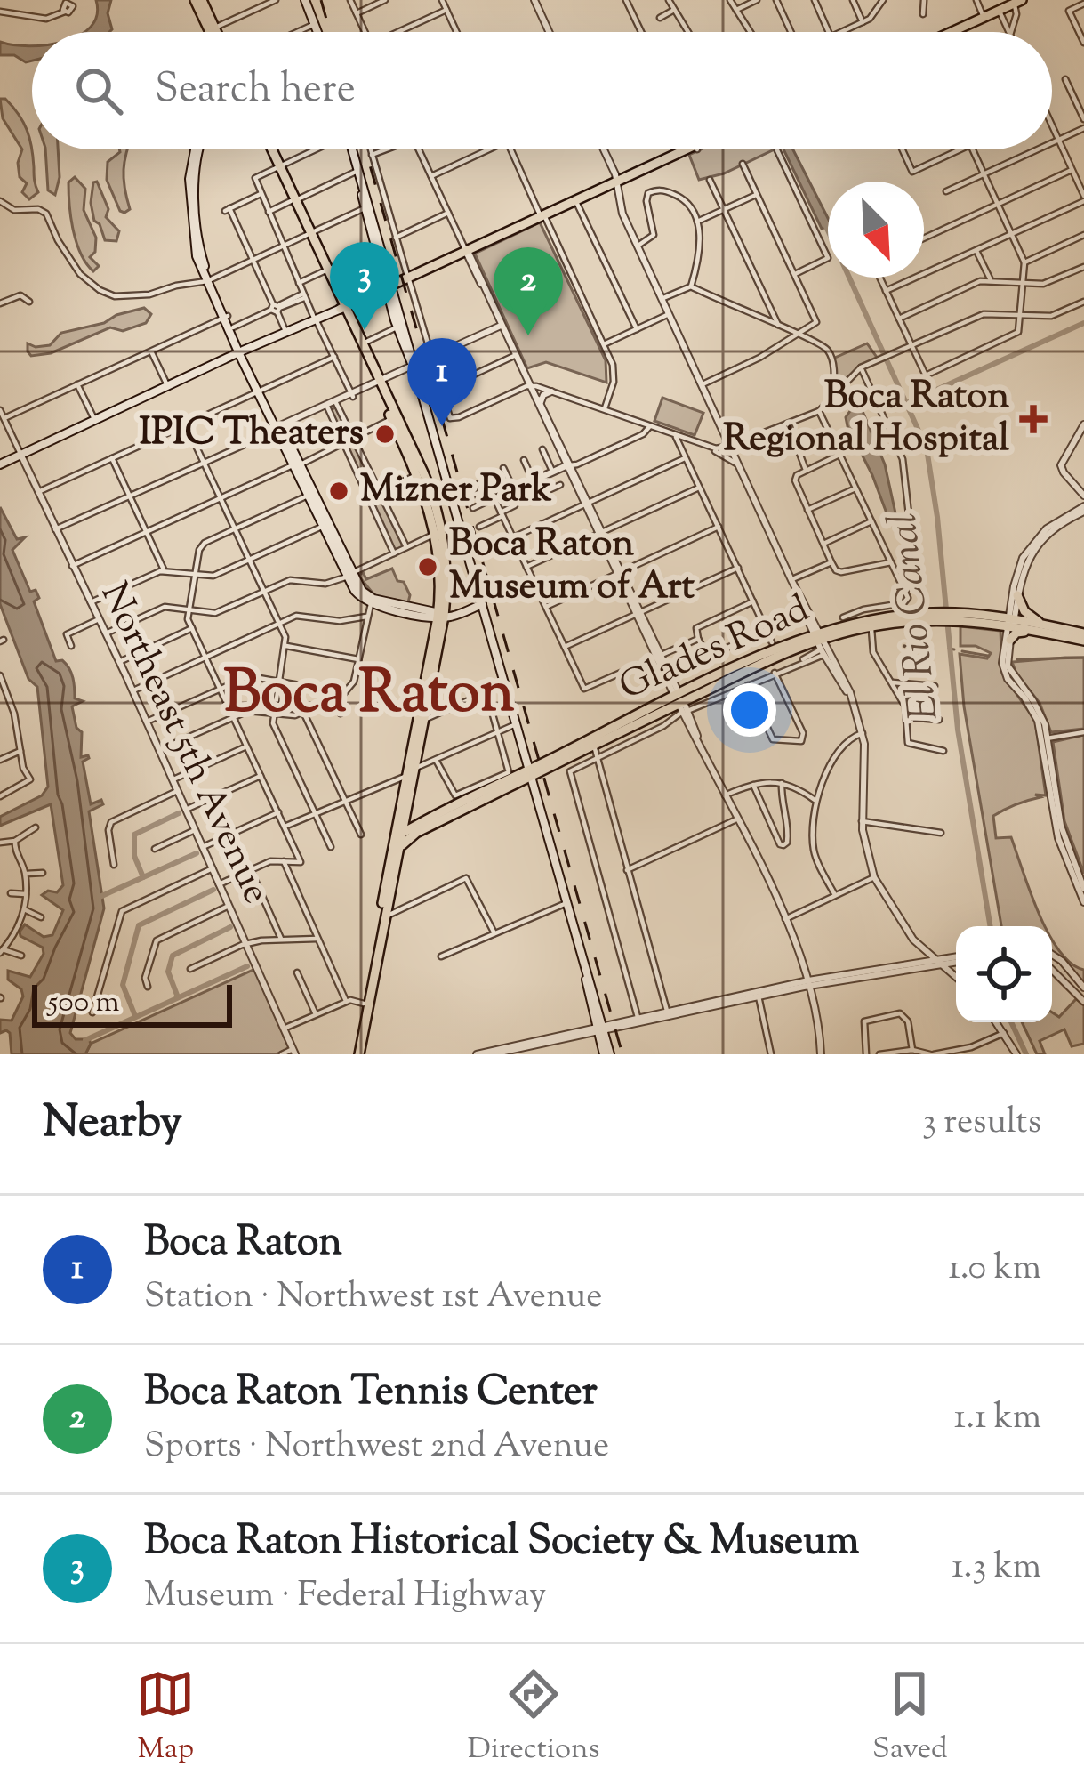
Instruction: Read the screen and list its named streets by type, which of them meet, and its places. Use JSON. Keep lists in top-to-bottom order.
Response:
{
  "streets": {
    "main road": ["Glades Road"],
    "street": ["Northeast 5th Avenue"]
  },
  "districts": ["Boca Raton"],
  "water": ["El Rio Canal"],
  "places": {
    "health": ["Boca Raton Regional Hospital"],
    "other": ["IPIC Theaters", "Mizner Park", "Boca Raton Museum of Art"]
  },
  "scale_bar": "500 m",
  "north": "bottom right",
  "page": {
    "search": "Search here",
    "pins": ["3", "2", "1"],
    "scale": "500 m",
    "heading": ["Nearby", "3 results"],
    "list": [
      {
        "mark": "1",
        "name": "Boca Raton",
        "note": "Station · Northwest 1st Avenue",
        "value": "1.0 km"
      },
      {
        "mark": "2",
        "name": "Boca Raton Tennis Center",
        "note": "Sports · Northwest 2nd Avenue",
        "value": "1.1 km"
      },
      {
        "mark": "3",
        "name": "Boca Raton Historical Society & Museum",
        "note": "Museum · Federal Highway",
        "value": "1.3 km"
      }
    ],
    "nav": ["Map", "Directions", "Saved"]
  }
}
